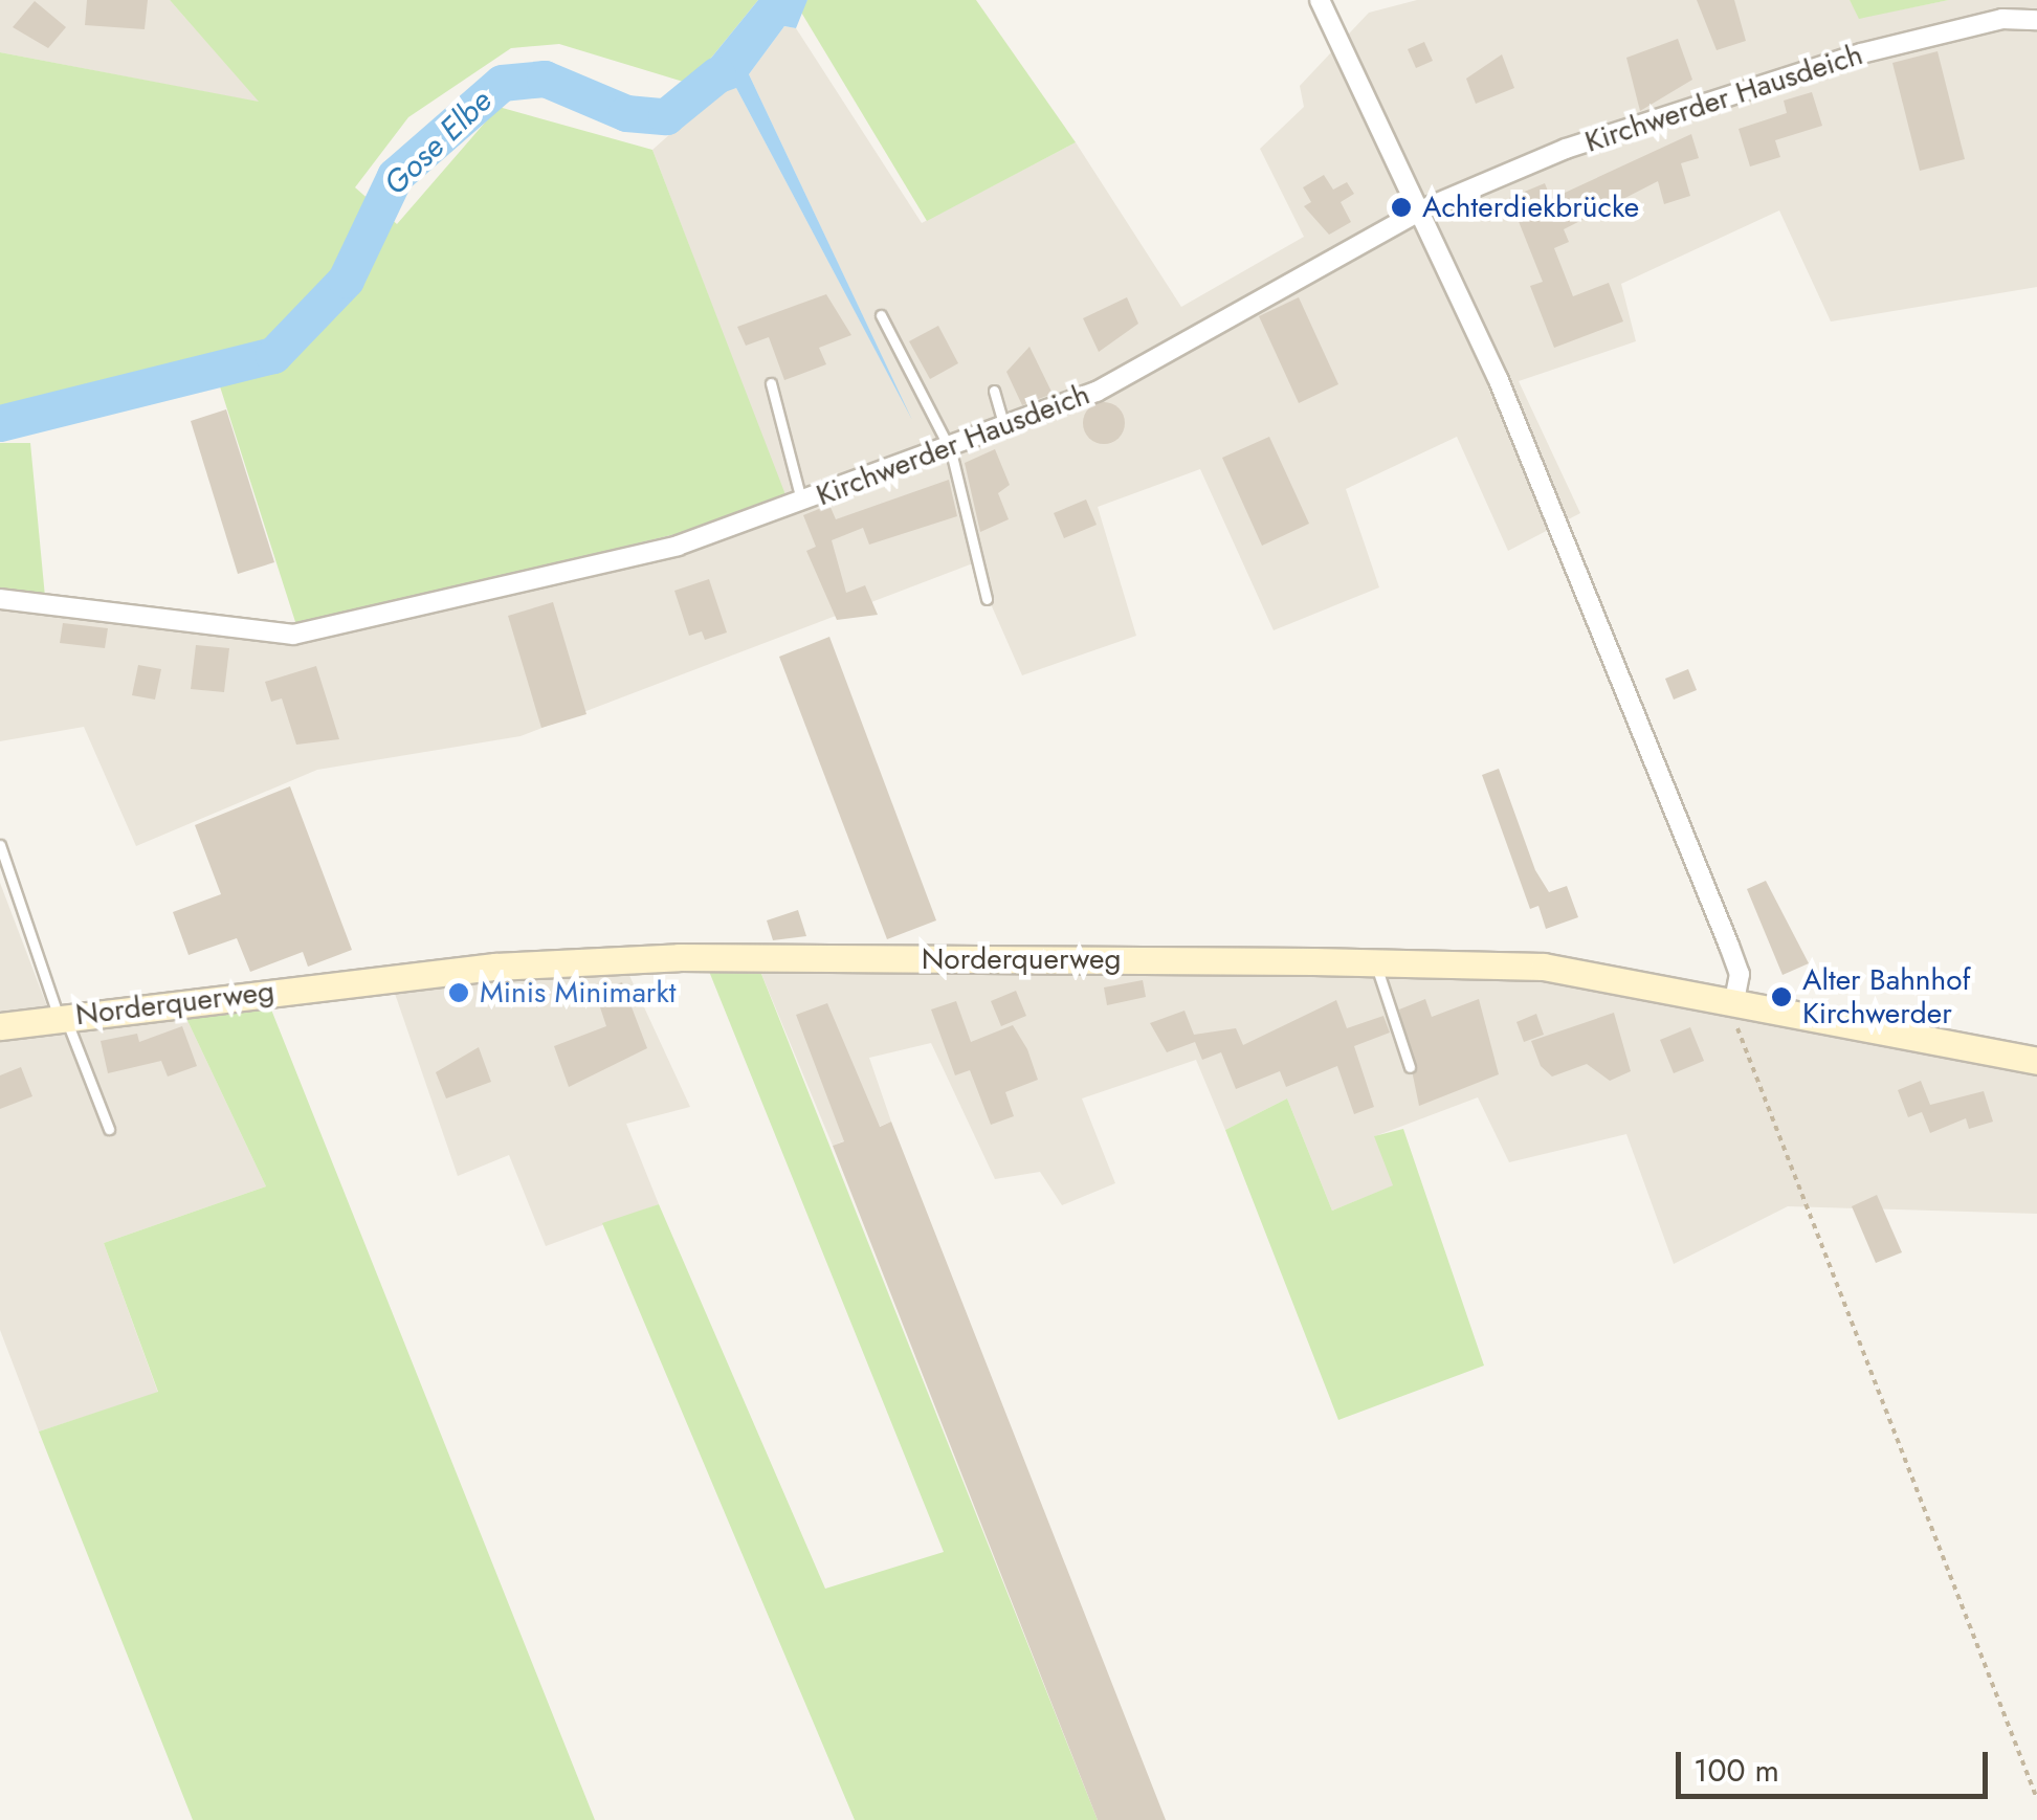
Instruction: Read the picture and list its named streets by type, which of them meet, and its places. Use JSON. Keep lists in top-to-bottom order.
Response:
{
  "streets": {
    "street": ["Kirchwerder Hausdeich", "Norderquerweg"]
  },
  "water": ["Gose Elbe"],
  "places": ["Achterdiekbrücke", "Minis Minimarkt", "Alter Bahnhof Kirchwerder"],
  "scale_bar": "100 m"
}
